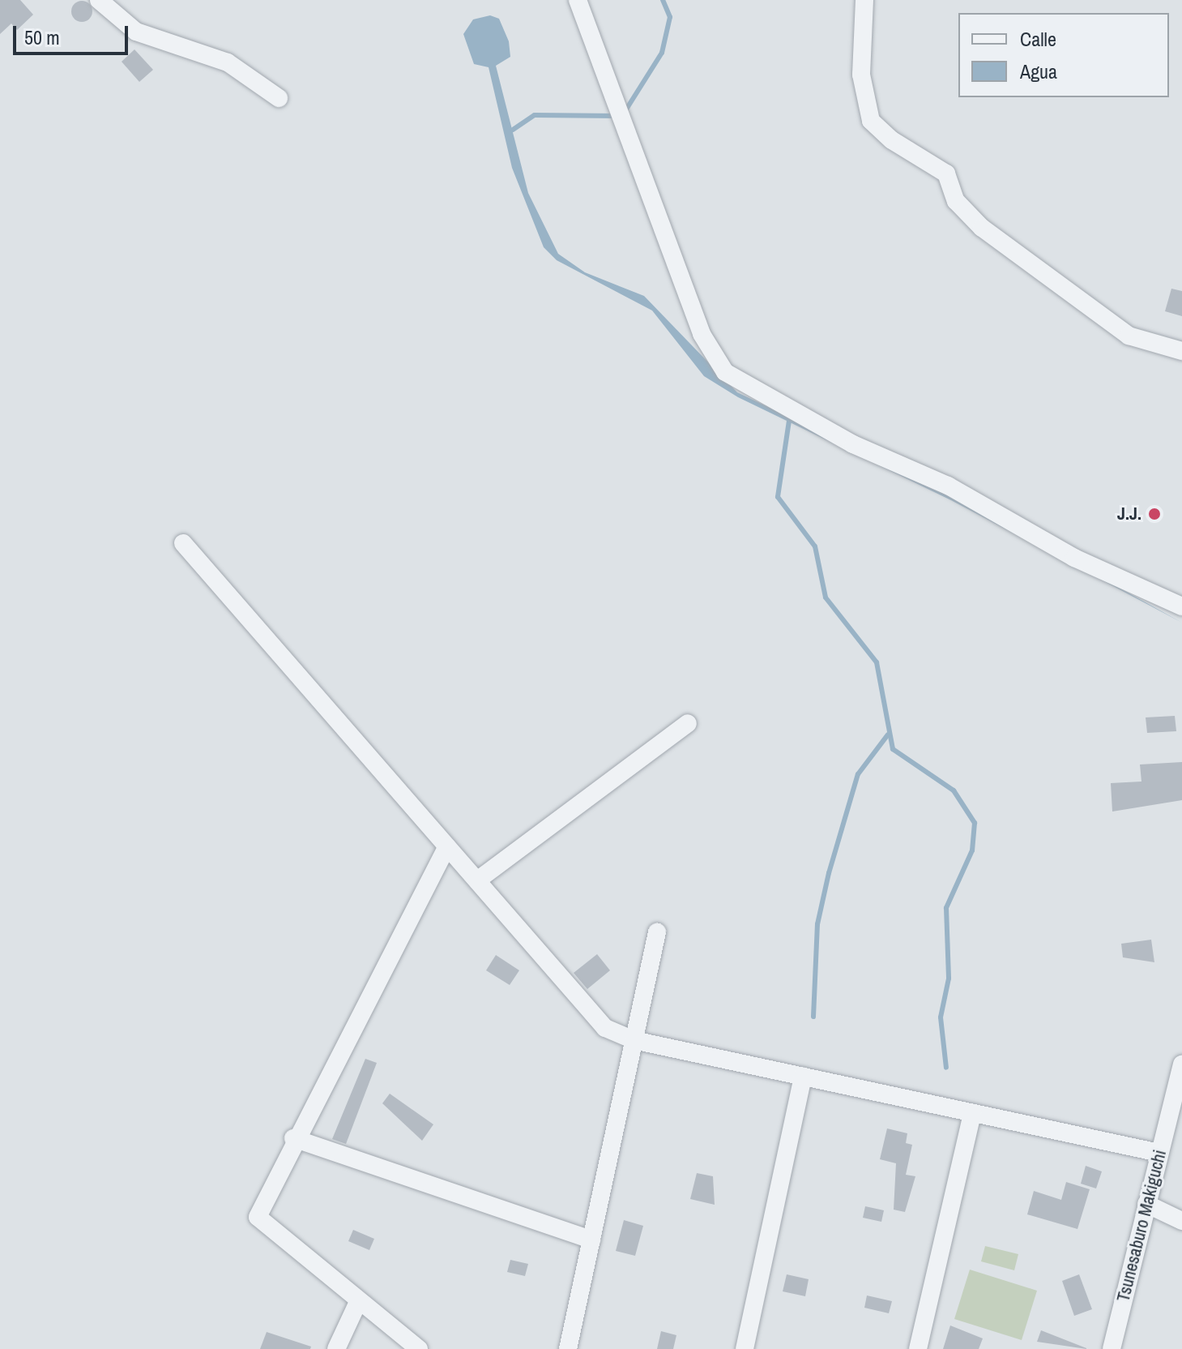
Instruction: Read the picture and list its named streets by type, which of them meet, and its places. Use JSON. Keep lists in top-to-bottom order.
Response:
{
  "streets": {
    "street": ["Tsunesaburo Makiguchi"]
  },
  "places": ["J.J."],
  "legend": ["Calle", "Agua"],
  "scale_bar": "50 m"
}
